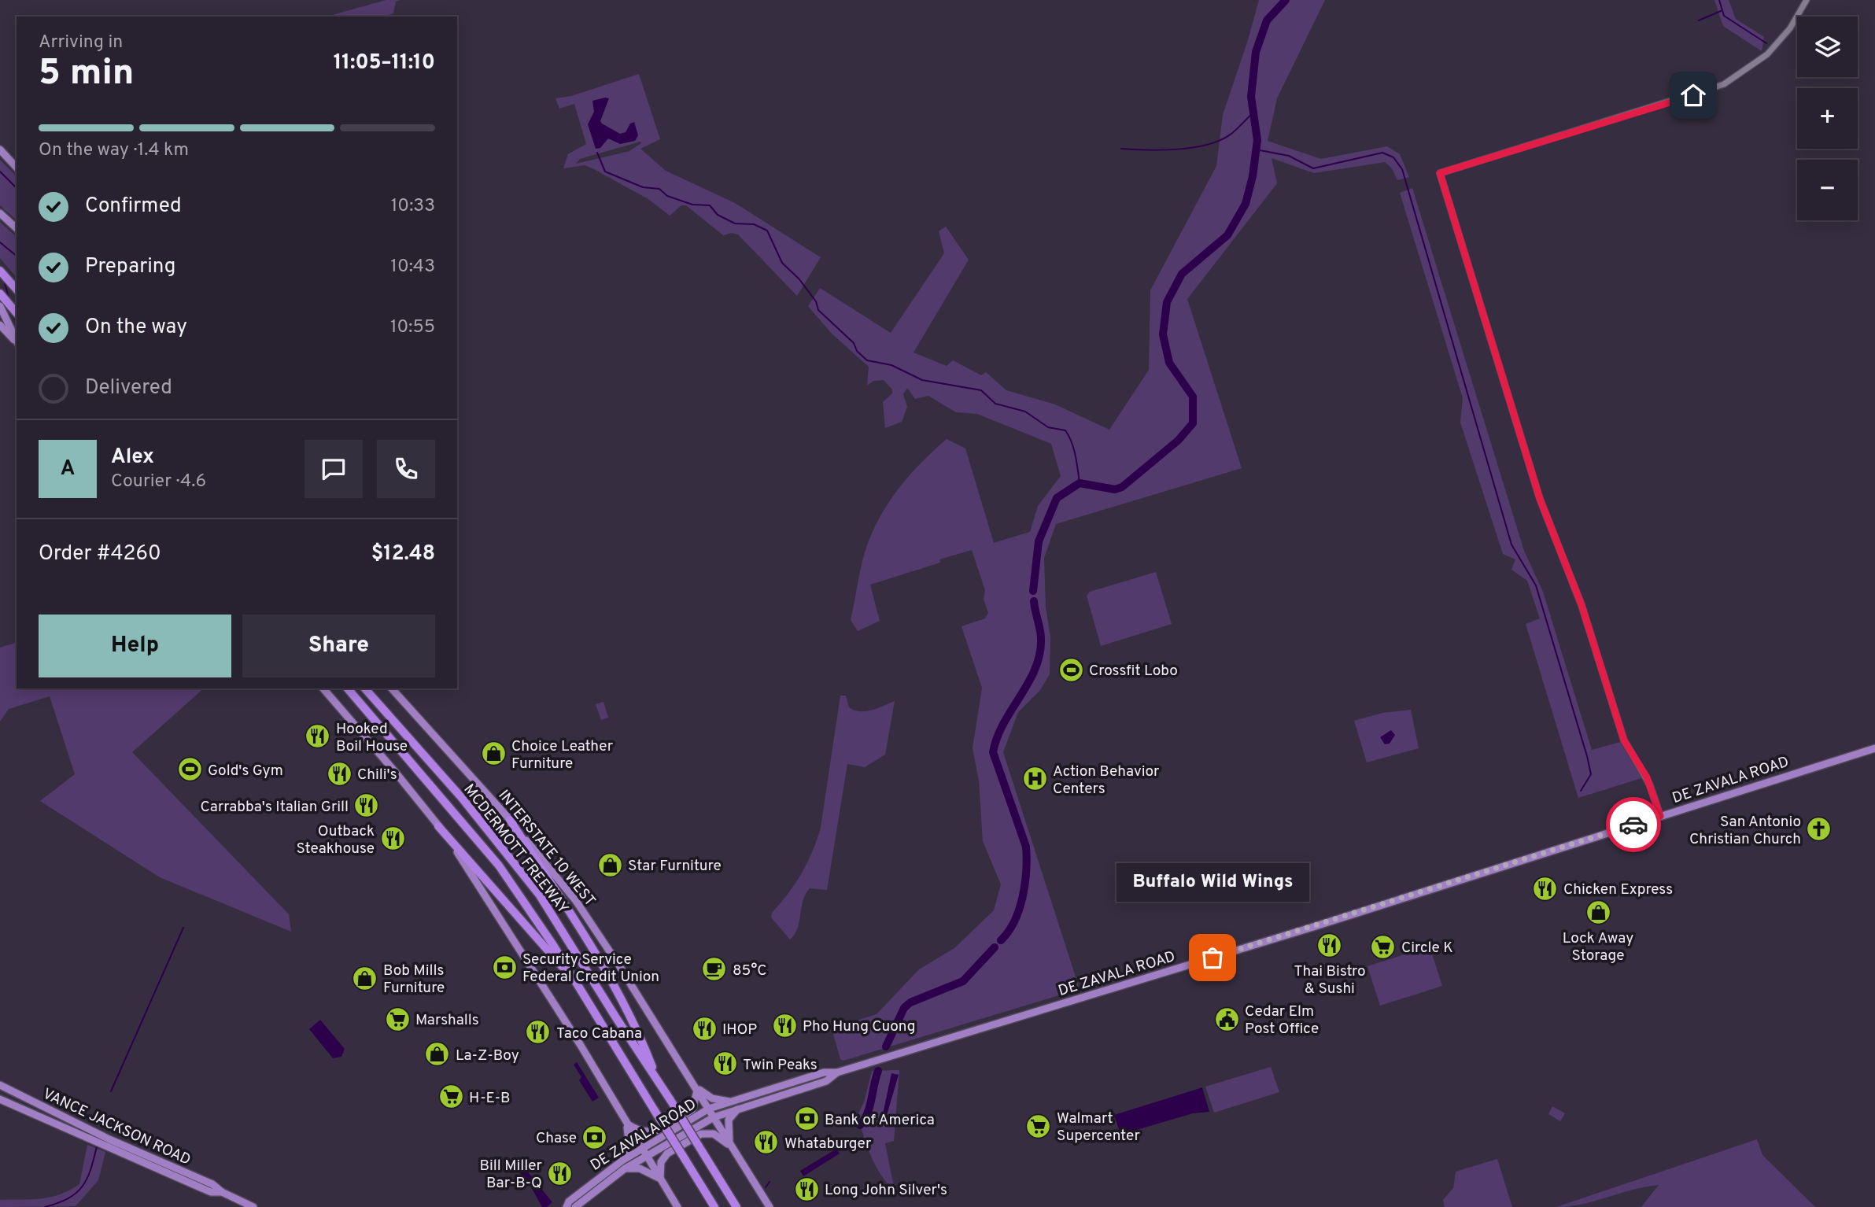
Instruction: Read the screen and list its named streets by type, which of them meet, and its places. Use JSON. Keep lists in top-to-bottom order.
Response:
{
  "streets": {
    "highway": ["MCDERMOTT FREEWAY"],
    "main road": ["DE ZAVALA ROAD", "INTERSTATE 10 WEST", "VANCE JACKSON ROAD"]
  },
  "crossings": [
    ["DE ZAVALA ROAD", "INTERSTATE 10 WEST"]
  ],
  "places": {
    "sports": ["Crossfit Lobo", "Gold's Gym"],
    "restaurant": [
      "Hooked Boil House",
      "Chili's",
      "Carrabba's Italian Grill",
      "Outback Steakhouse",
      "Chicken Express",
      "Thai Bistro & Sushi",
      "Pho Hung Cuong",
      "IHOP",
      "Taco Cabana",
      "Twin Peaks",
      "Whataburger",
      "Bill Miller Bar-B-Q",
      "Long John Silver's"
    ],
    "shop": [
      "Choice Leather Furniture",
      "Star Furniture",
      "Lock Away Storage",
      "Bob Mills Furniture",
      "La-Z-Boy"
    ],
    "hospital": ["Action Behavior Centers"],
    "church": ["San Antonio Christian Church"],
    "supermarket": [
      "Circle K",
      "Marshalls",
      "H-E-B",
      "Walmart Supercenter"
    ],
    "other": ["Buffalo Wild Wings"],
    "bank": ["Security Service Federal Credit Union", "Bank of America", "Chase"],
    "cafe": ["85°C"],
    "public building": ["Cedar Elm Post Office"]
  },
  "page": {
    "map_buttons": ["+", "−"],
    "heading": ["5 min", "Arriving in", "11:05–11:10"],
    "panel": [
      "Alex",
      "Courier · 4.6",
      "Order #4260",
      "$12.48"
    ],
    "bar": "On the way · 1.4 km",
    "list": [
      ["Confirmed", "10:33"],
      ["Preparing", "10:43"],
      ["On the way", "10:55"],
      "Delivered"
    ],
    "round": "A",
    "buttons": ["Help", "Share"],
    "bubble": "Buffalo Wild Wings"
  }
}
